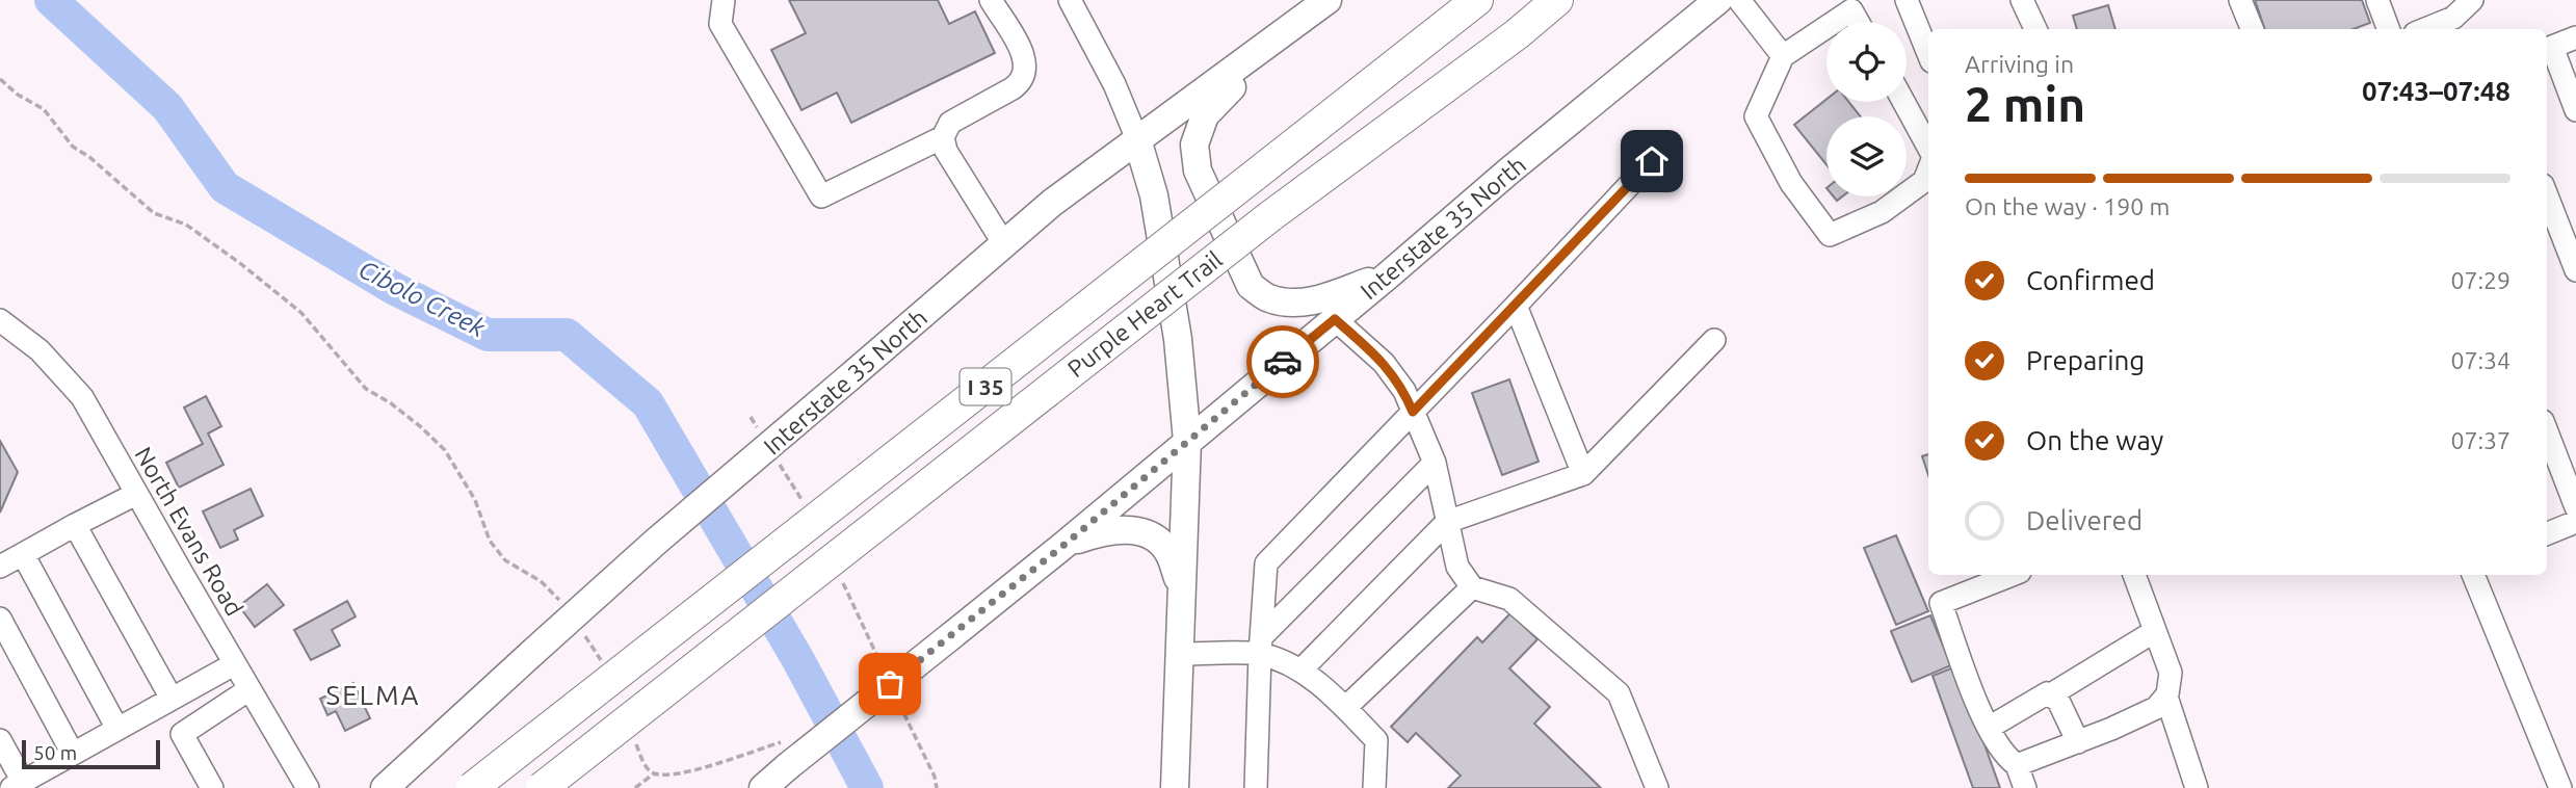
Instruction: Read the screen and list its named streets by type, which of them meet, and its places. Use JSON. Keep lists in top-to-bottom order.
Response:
{
  "streets": {
    "highway": ["Purple Heart Trail", "I 35"],
    "main road": ["Interstate 35 North"],
    "street": ["North Evans Road"]
  },
  "districts": ["SELMA"],
  "water": ["Cibolo Creek"],
  "scale_bar": "50 m",
  "page": {
    "heading": ["2 min", "Arriving in", "07:43–07:48"],
    "bar": "On the way · 190 m",
    "list": [
      ["Confirmed", "07:29"],
      ["Preparing", "07:34"],
      ["On the way", "07:37"],
      "Delivered"
    ],
    "scale": "50 m"
  }
}
